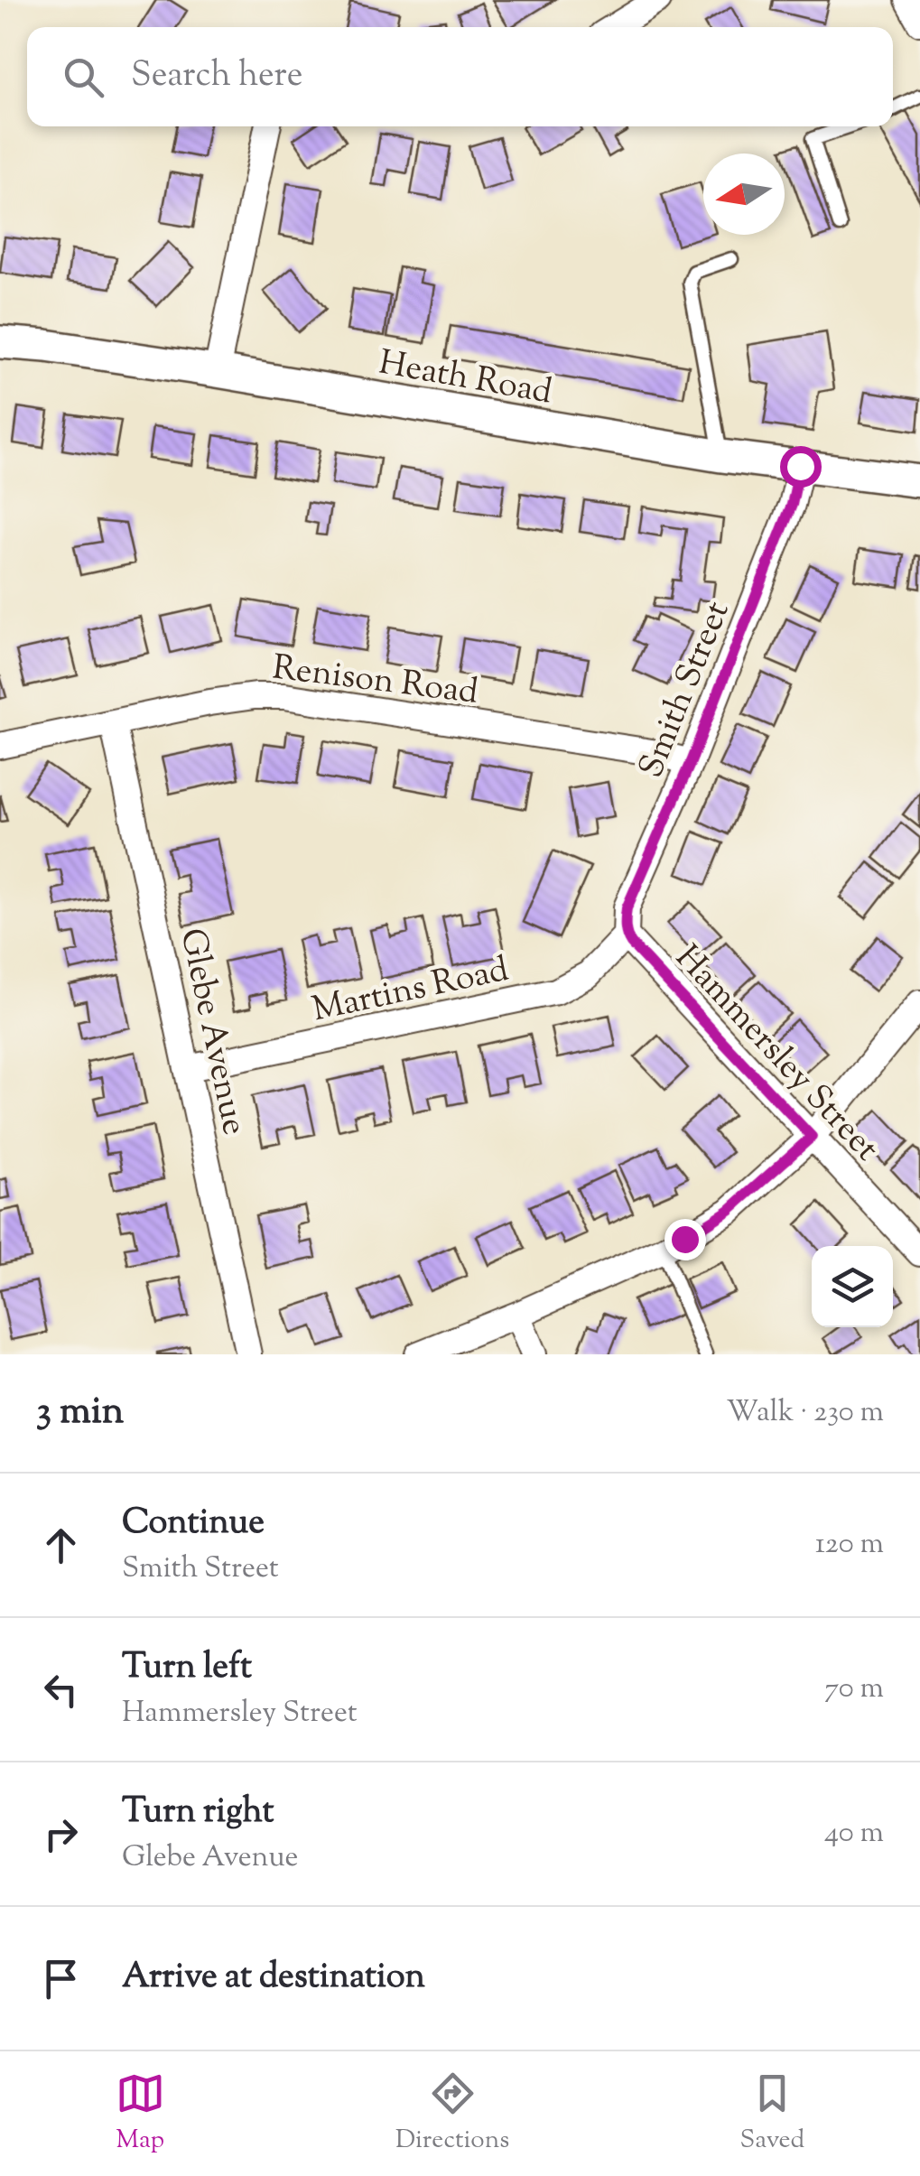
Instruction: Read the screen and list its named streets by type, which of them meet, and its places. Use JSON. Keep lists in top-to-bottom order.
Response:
{
  "streets": {
    "street": [
      "Heath Road",
      "Renison Road",
      "Smith Street",
      "Martins Road",
      "Glebe Avenue",
      "Hammersley Street"
    ]
  },
  "crossings": [
    ["Heath Road", "Smith Street"],
    ["Renison Road", "Smith Street"],
    ["Renison Road", "Glebe Avenue"],
    ["Smith Street", "Martins Road"],
    ["Smith Street", "Hammersley Street"],
    ["Martins Road", "Glebe Avenue"],
    ["Martins Road", "Hammersley Street"]
  ],
  "north": "left",
  "page": {
    "search": "Search here",
    "heading": ["3 min", "Walk · 230 m"],
    "list": [
      ["Continue", "Smith Street", "120 m"],
      ["Turn left", "Hammersley Street", "70 m"],
      ["Turn right", "Glebe Avenue", "40 m"],
      "Arrive at destination"
    ],
    "nav": ["Map", "Directions", "Saved"]
  }
}
